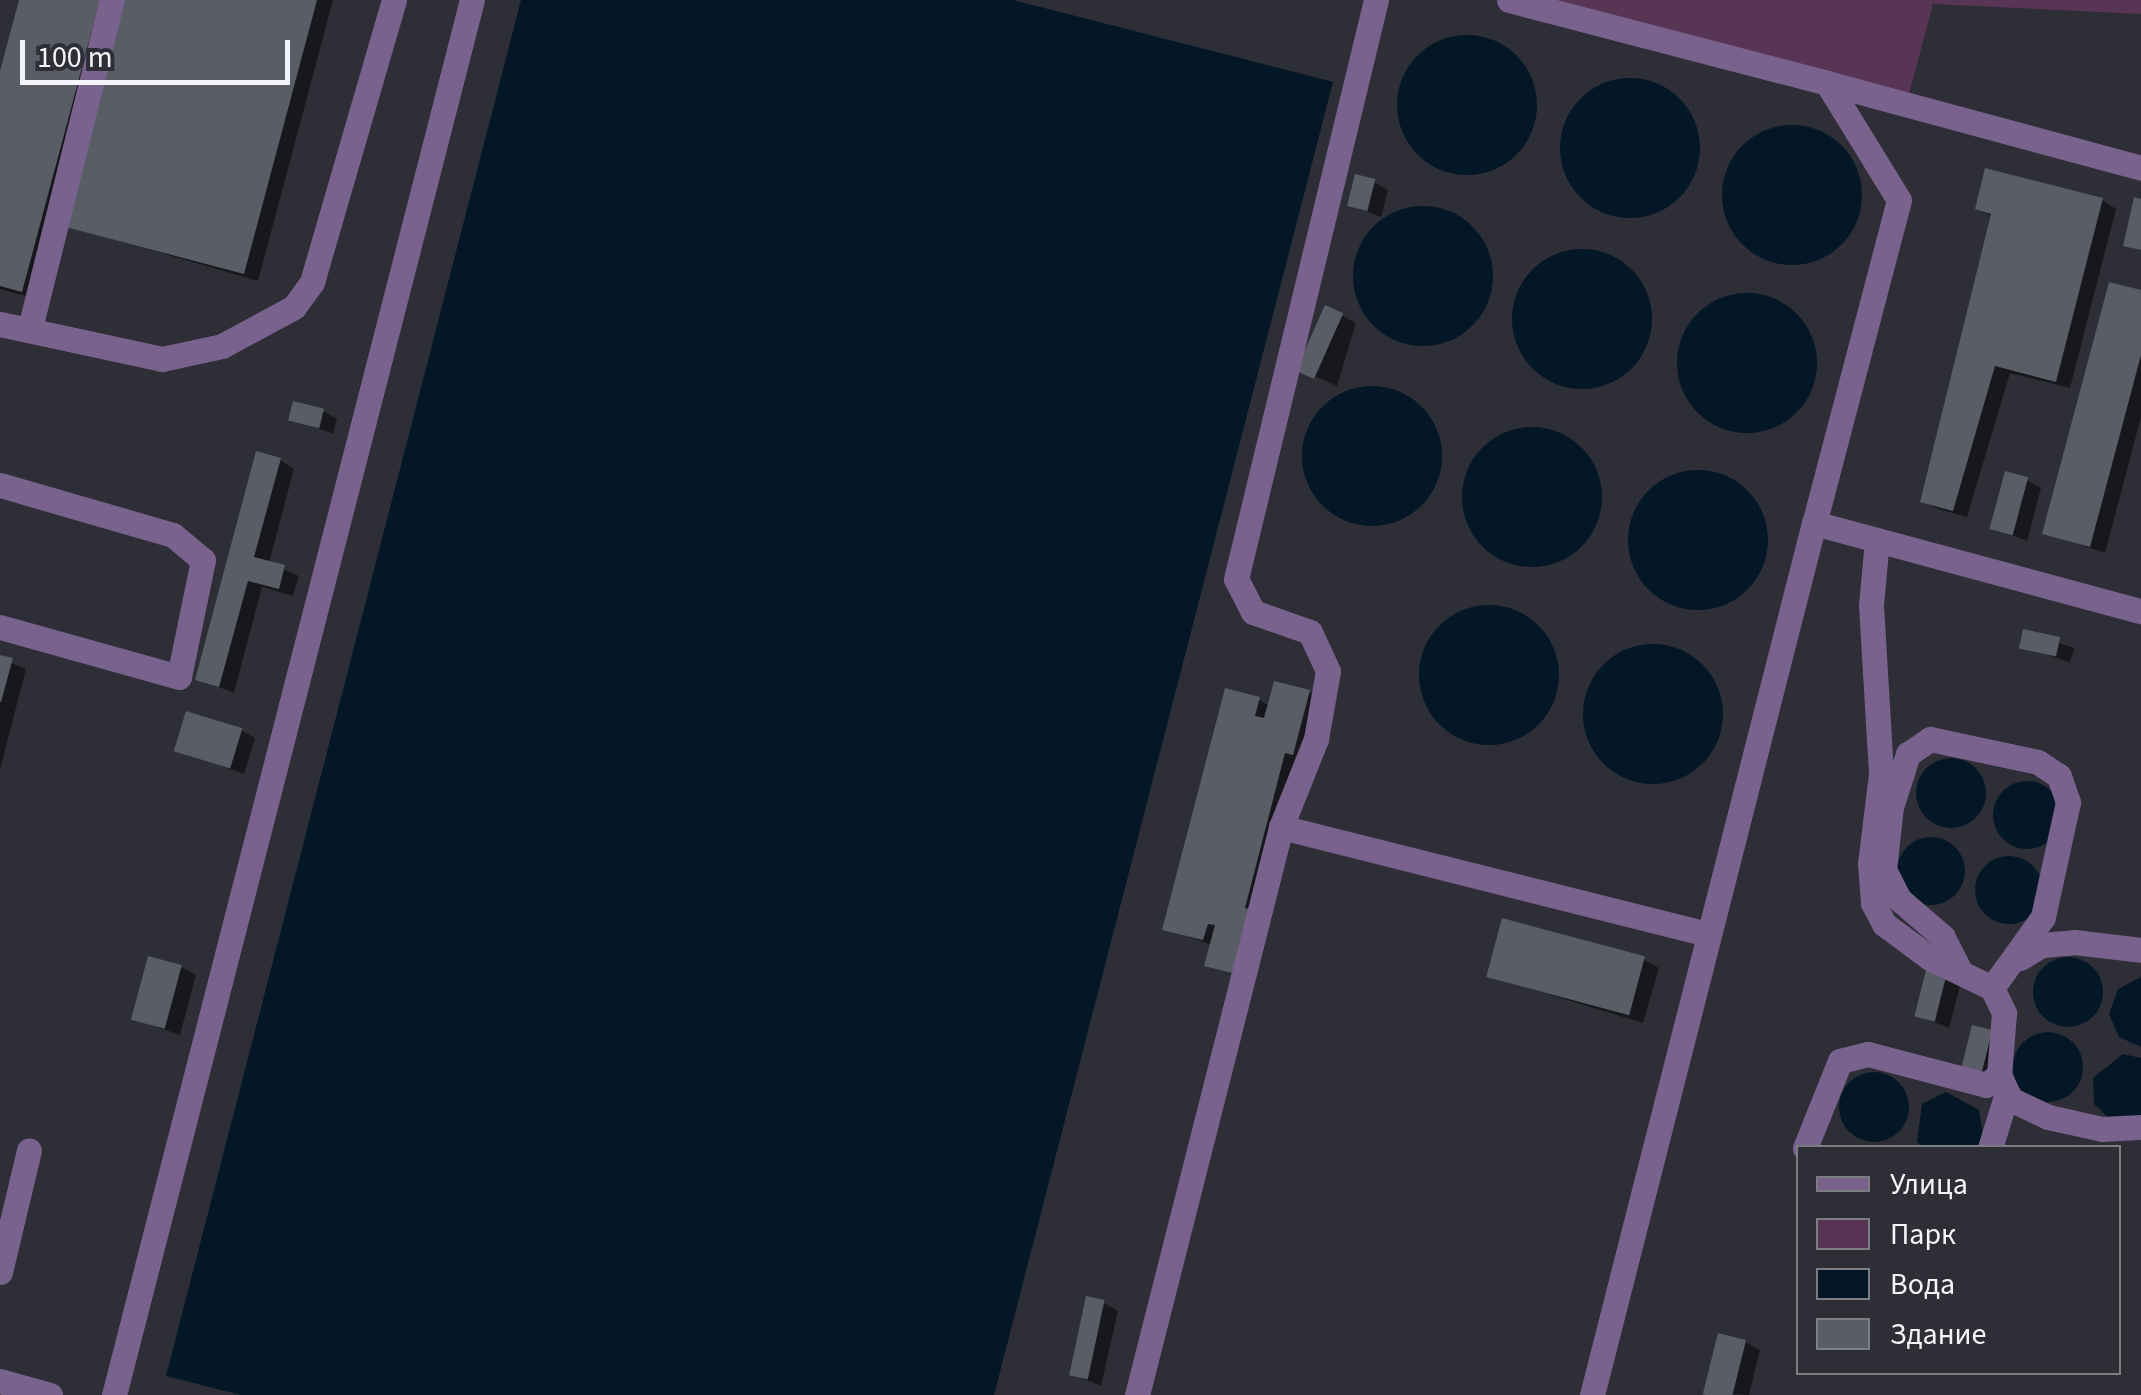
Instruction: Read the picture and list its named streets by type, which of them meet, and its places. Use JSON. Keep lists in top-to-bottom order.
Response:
{
  "legend": [
    "Улица",
    "Парк",
    "Вода",
    "Здание"
  ],
  "scale_bar": "100 m"
}
